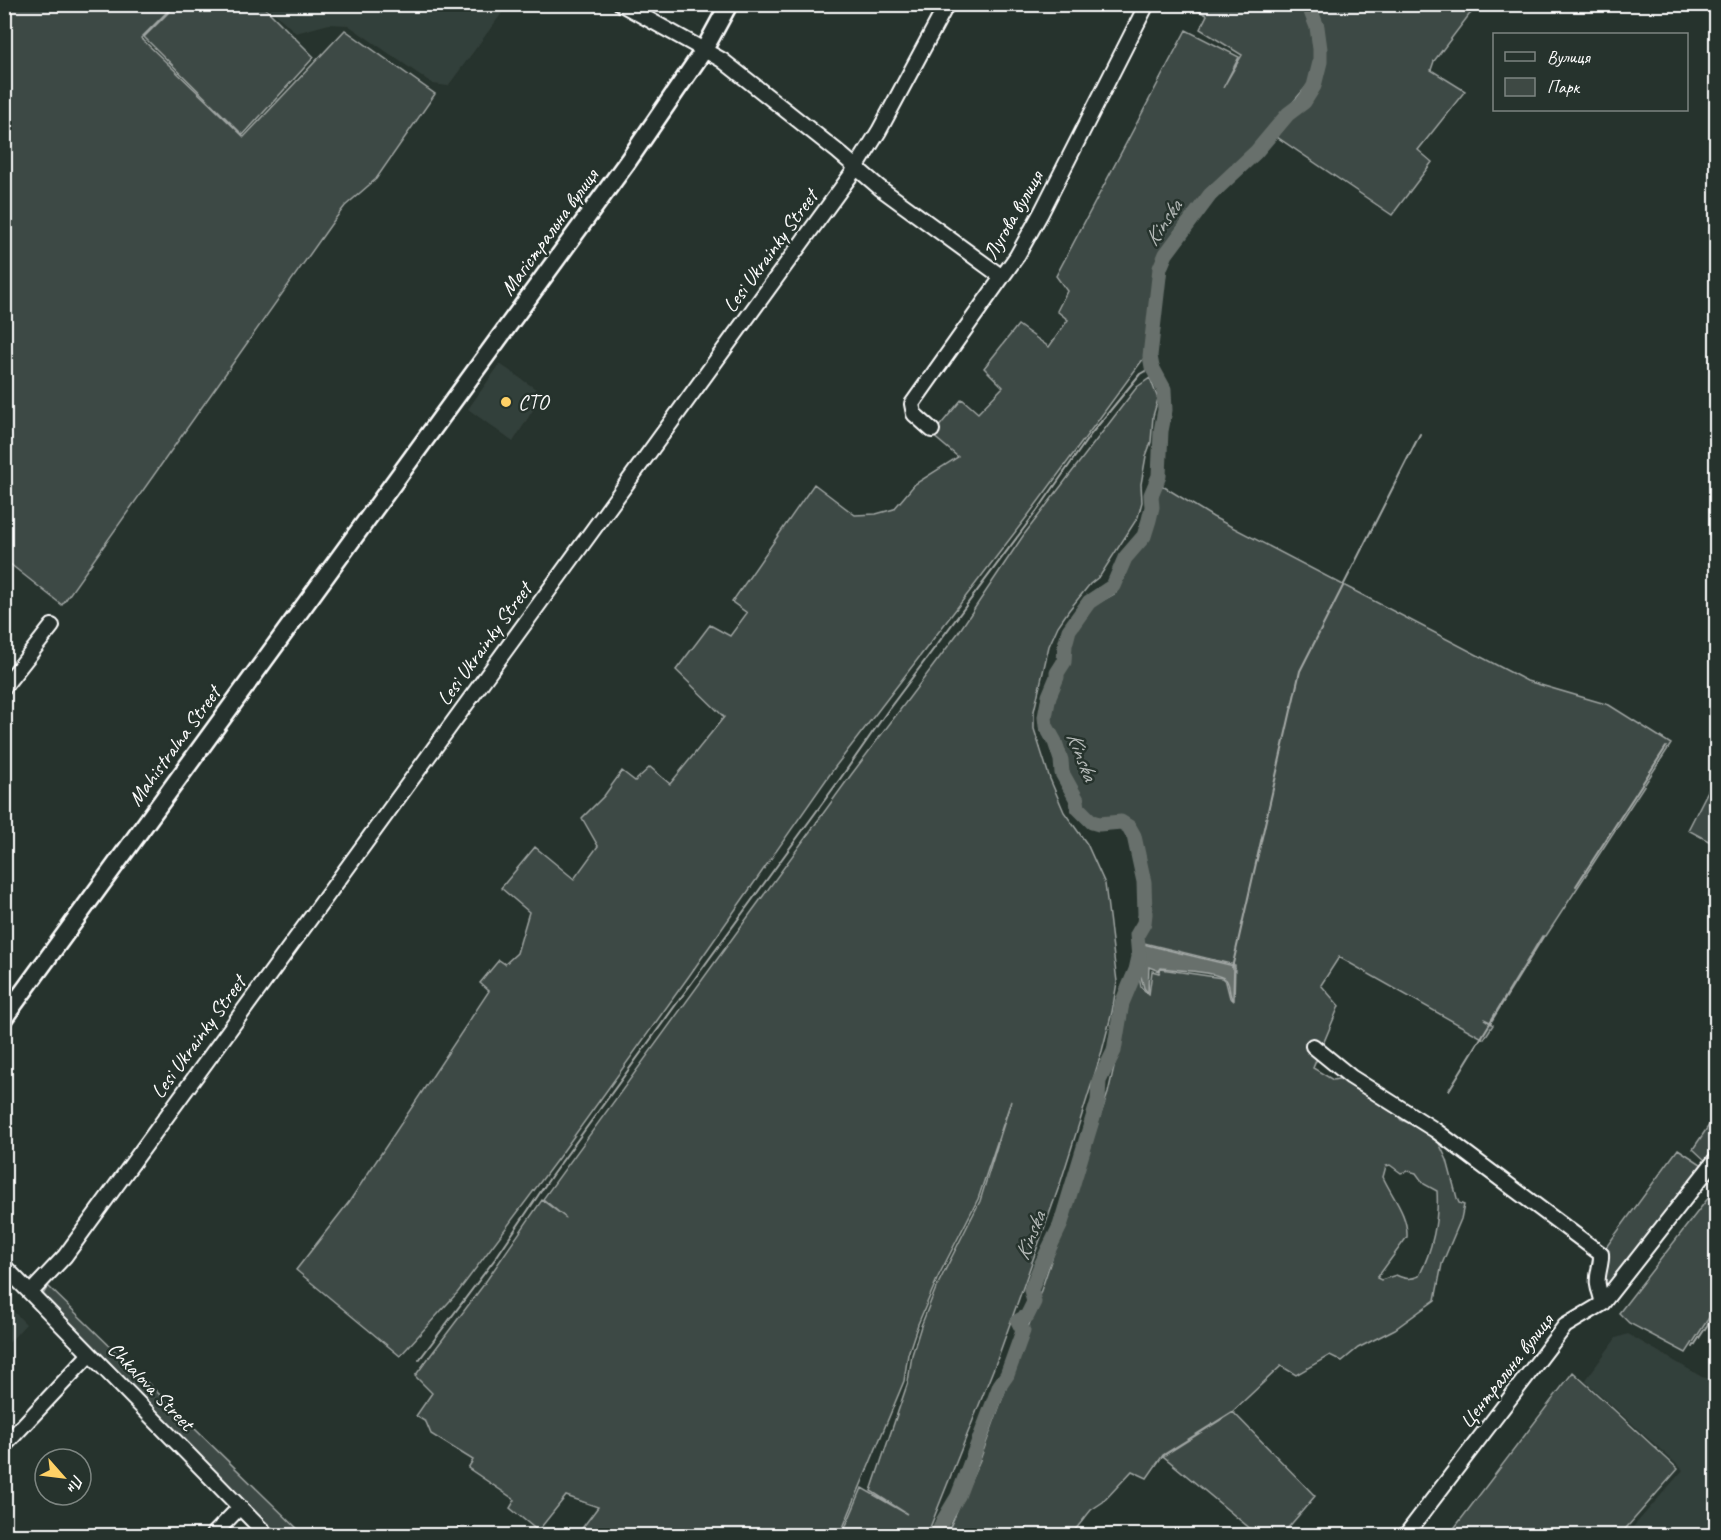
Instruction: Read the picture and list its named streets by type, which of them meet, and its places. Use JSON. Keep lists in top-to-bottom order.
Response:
{
  "streets": {
    "main road": ["Магістральна вулиця", "Mahistralna Street"],
    "street": [
      "Лугова вулиця",
      "Lesi Ukrainky Street",
      "Центральна вулиця",
      "Chkalova Street"
    ]
  },
  "crossings": [
    ["Магістральна вулиця", "Mahistralna Street"],
    ["Lesi Ukrainky Street", "Chkalova Street"]
  ],
  "water": ["Kinska"],
  "places": ["СТО"],
  "legend": ["Вулиця", "Парк"],
  "north": "bottom right"
}
